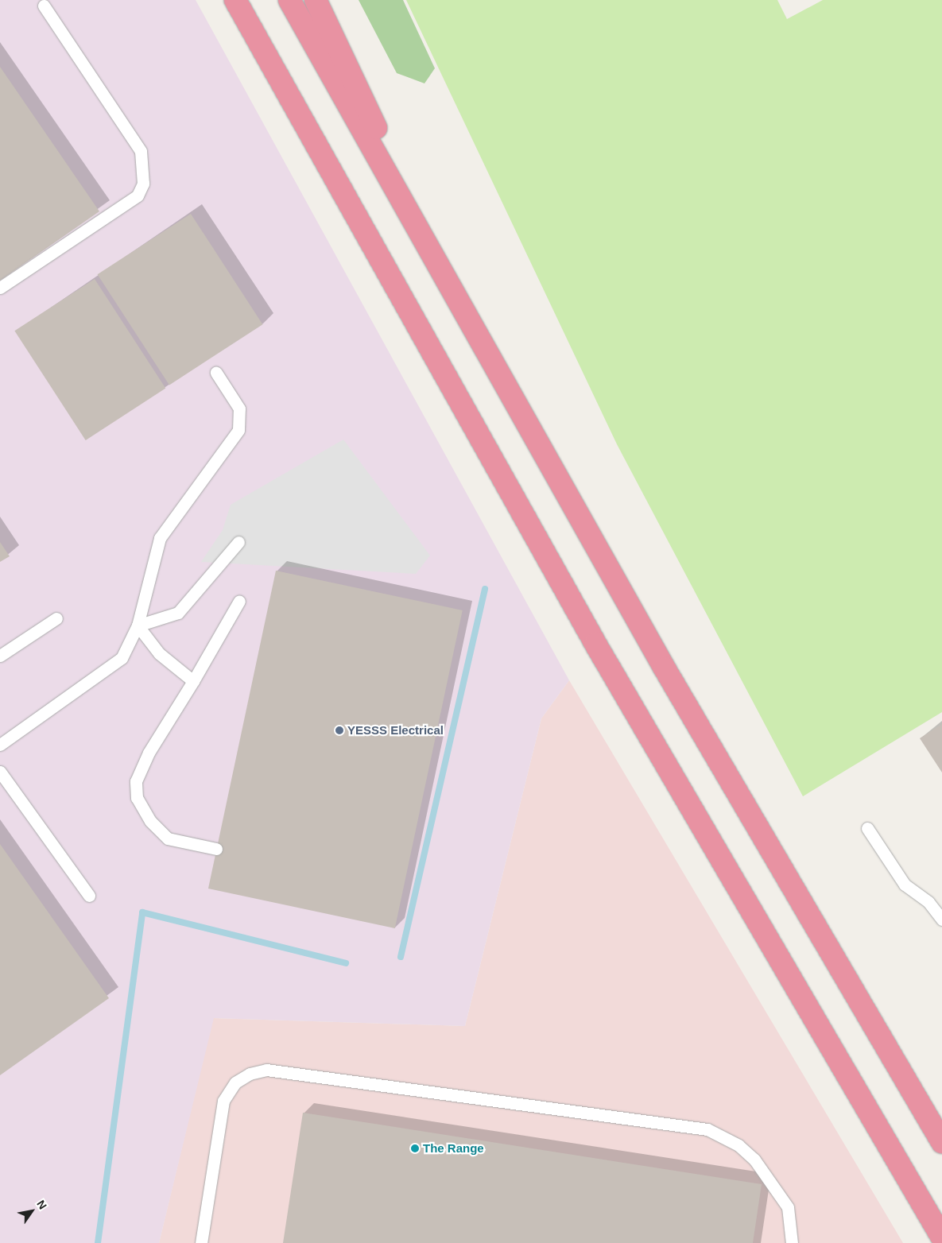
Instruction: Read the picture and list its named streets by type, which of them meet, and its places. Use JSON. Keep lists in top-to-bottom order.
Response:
{
  "places": ["YESSS Electrical", "The Range"],
  "north": "top right"
}
